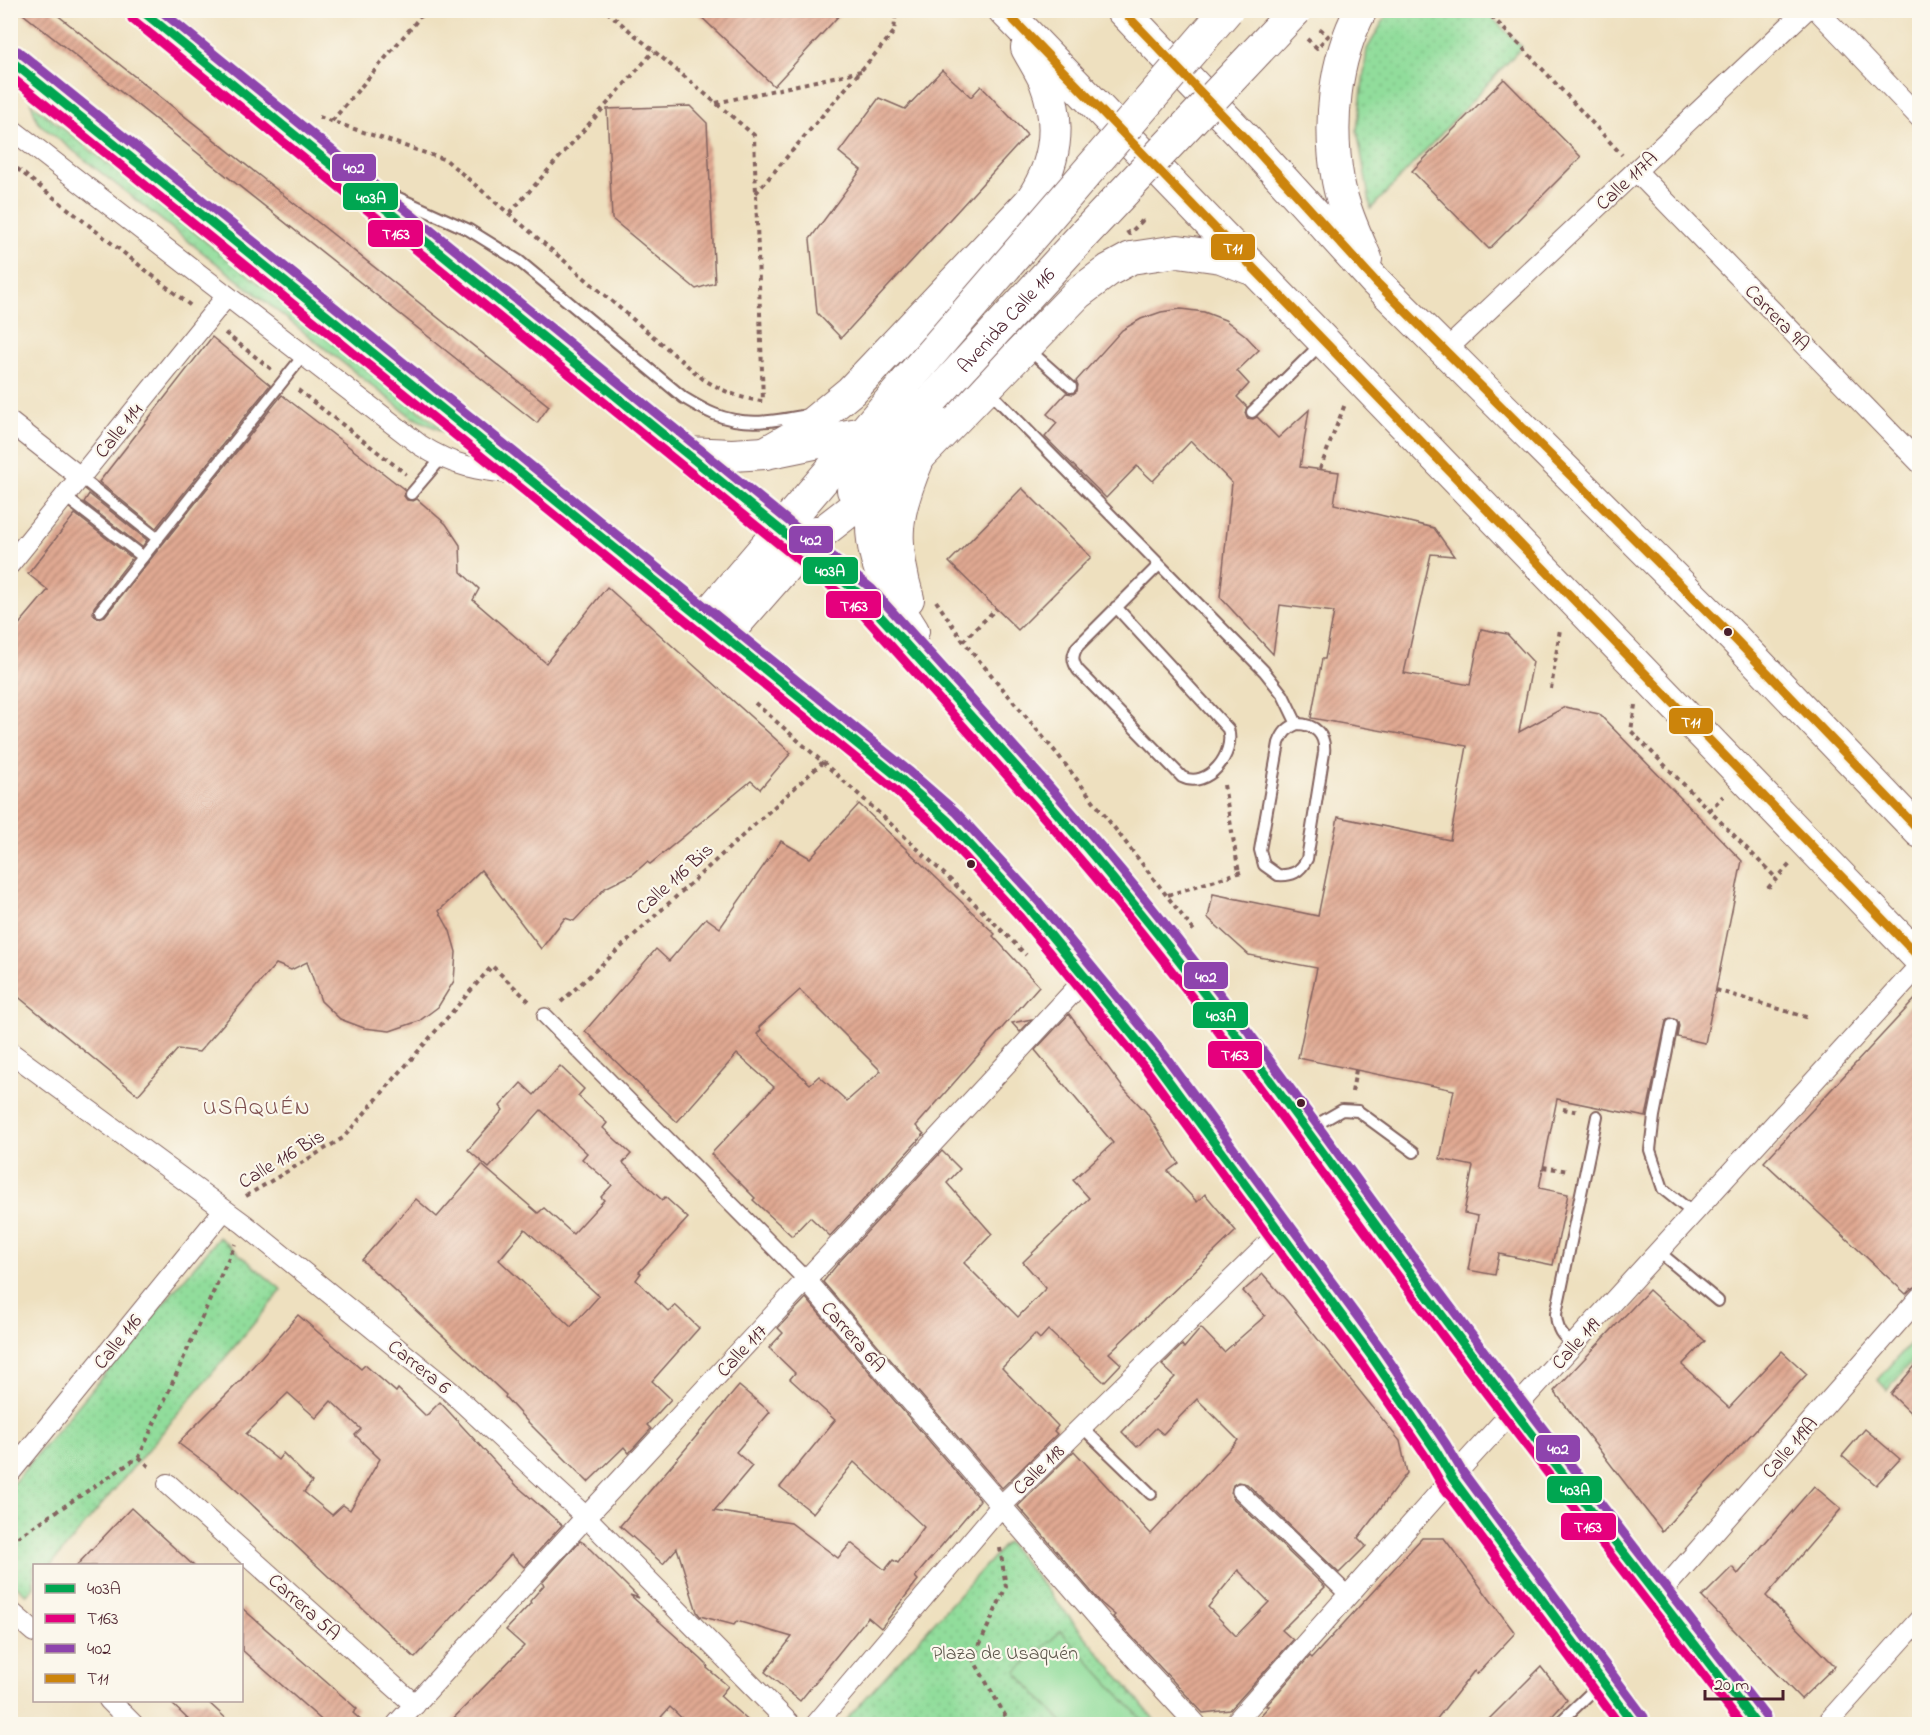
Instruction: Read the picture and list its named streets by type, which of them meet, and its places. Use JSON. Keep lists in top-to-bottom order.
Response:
{
  "streets": {
    "main road": ["Avenida Calle 116"],
    "street": [
      "Calle 117A",
      "Carrera 9A",
      "Calle 114",
      "Carrera 6A",
      "Calle 116",
      "Calle 119",
      "Calle 117",
      "Carrera 6",
      "Calle 119A",
      "Calle 118",
      "Carrera 5A"
    ],
    "path": ["Calle 116 Bis"]
  },
  "crossings": [
    ["Calle 117A", "Carrera 9A"],
    ["Calle 116 Bis", "Carrera 6A"],
    ["Calle 116 Bis", "Calle 116"],
    ["Calle 116 Bis", "Carrera 6"],
    ["Carrera 6A", "Calle 117"],
    ["Carrera 6A", "Calle 118"],
    ["Calle 116", "Carrera 6"],
    ["Calle 117", "Carrera 6"],
    ["Calle 117", "Carrera 5A"]
  ],
  "districts": ["USAQUÉN"],
  "parks": ["Plaza de Usaquén"],
  "lines": [
    "transit line 403A",
    "transit line 402",
    "transit line T11",
    "transit line T163"
  ],
  "legend": [
    "403A",
    "T163",
    "402",
    "T11"
  ],
  "scale_bar": "20 m"
}
